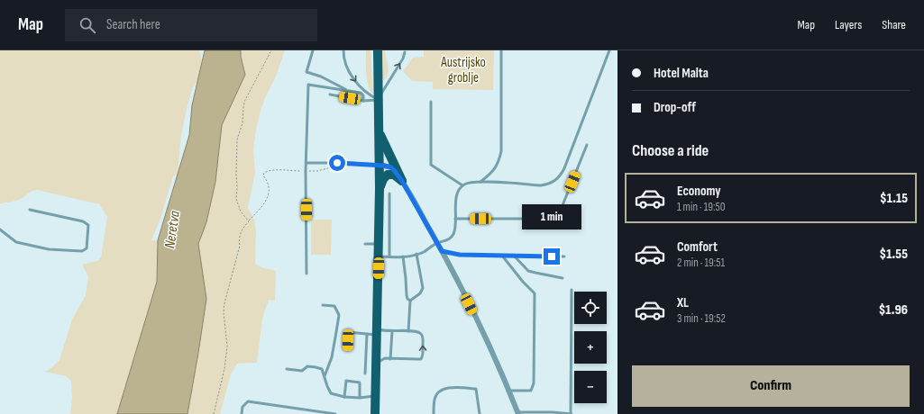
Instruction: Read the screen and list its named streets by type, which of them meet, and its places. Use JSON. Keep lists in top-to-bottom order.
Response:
{
  "water": ["Neretva"],
  "parks": ["Austrijsko groblje"],
  "page": {
    "header": "Map",
    "search": "Search here",
    "nav": ["Map", "Layers", "Share"],
    "banner": ["Hotel Malta", "Drop-off"],
    "heading": "Choose a ride",
    "list": [
      {
        "name": "Economy",
        "note": "1 min · 19:50",
        "value": "$1.15"
      },
      {
        "name": "Comfort",
        "note": "2 min · 19:51",
        "value": "$1.55"
      },
      {
        "name": "XL",
        "note": "3 min · 19:52",
        "value": "$1.96"
      }
    ],
    "bubble": "1 min",
    "map_buttons": ["+", "−"],
    "buttons": "Confirm"
  }
}
